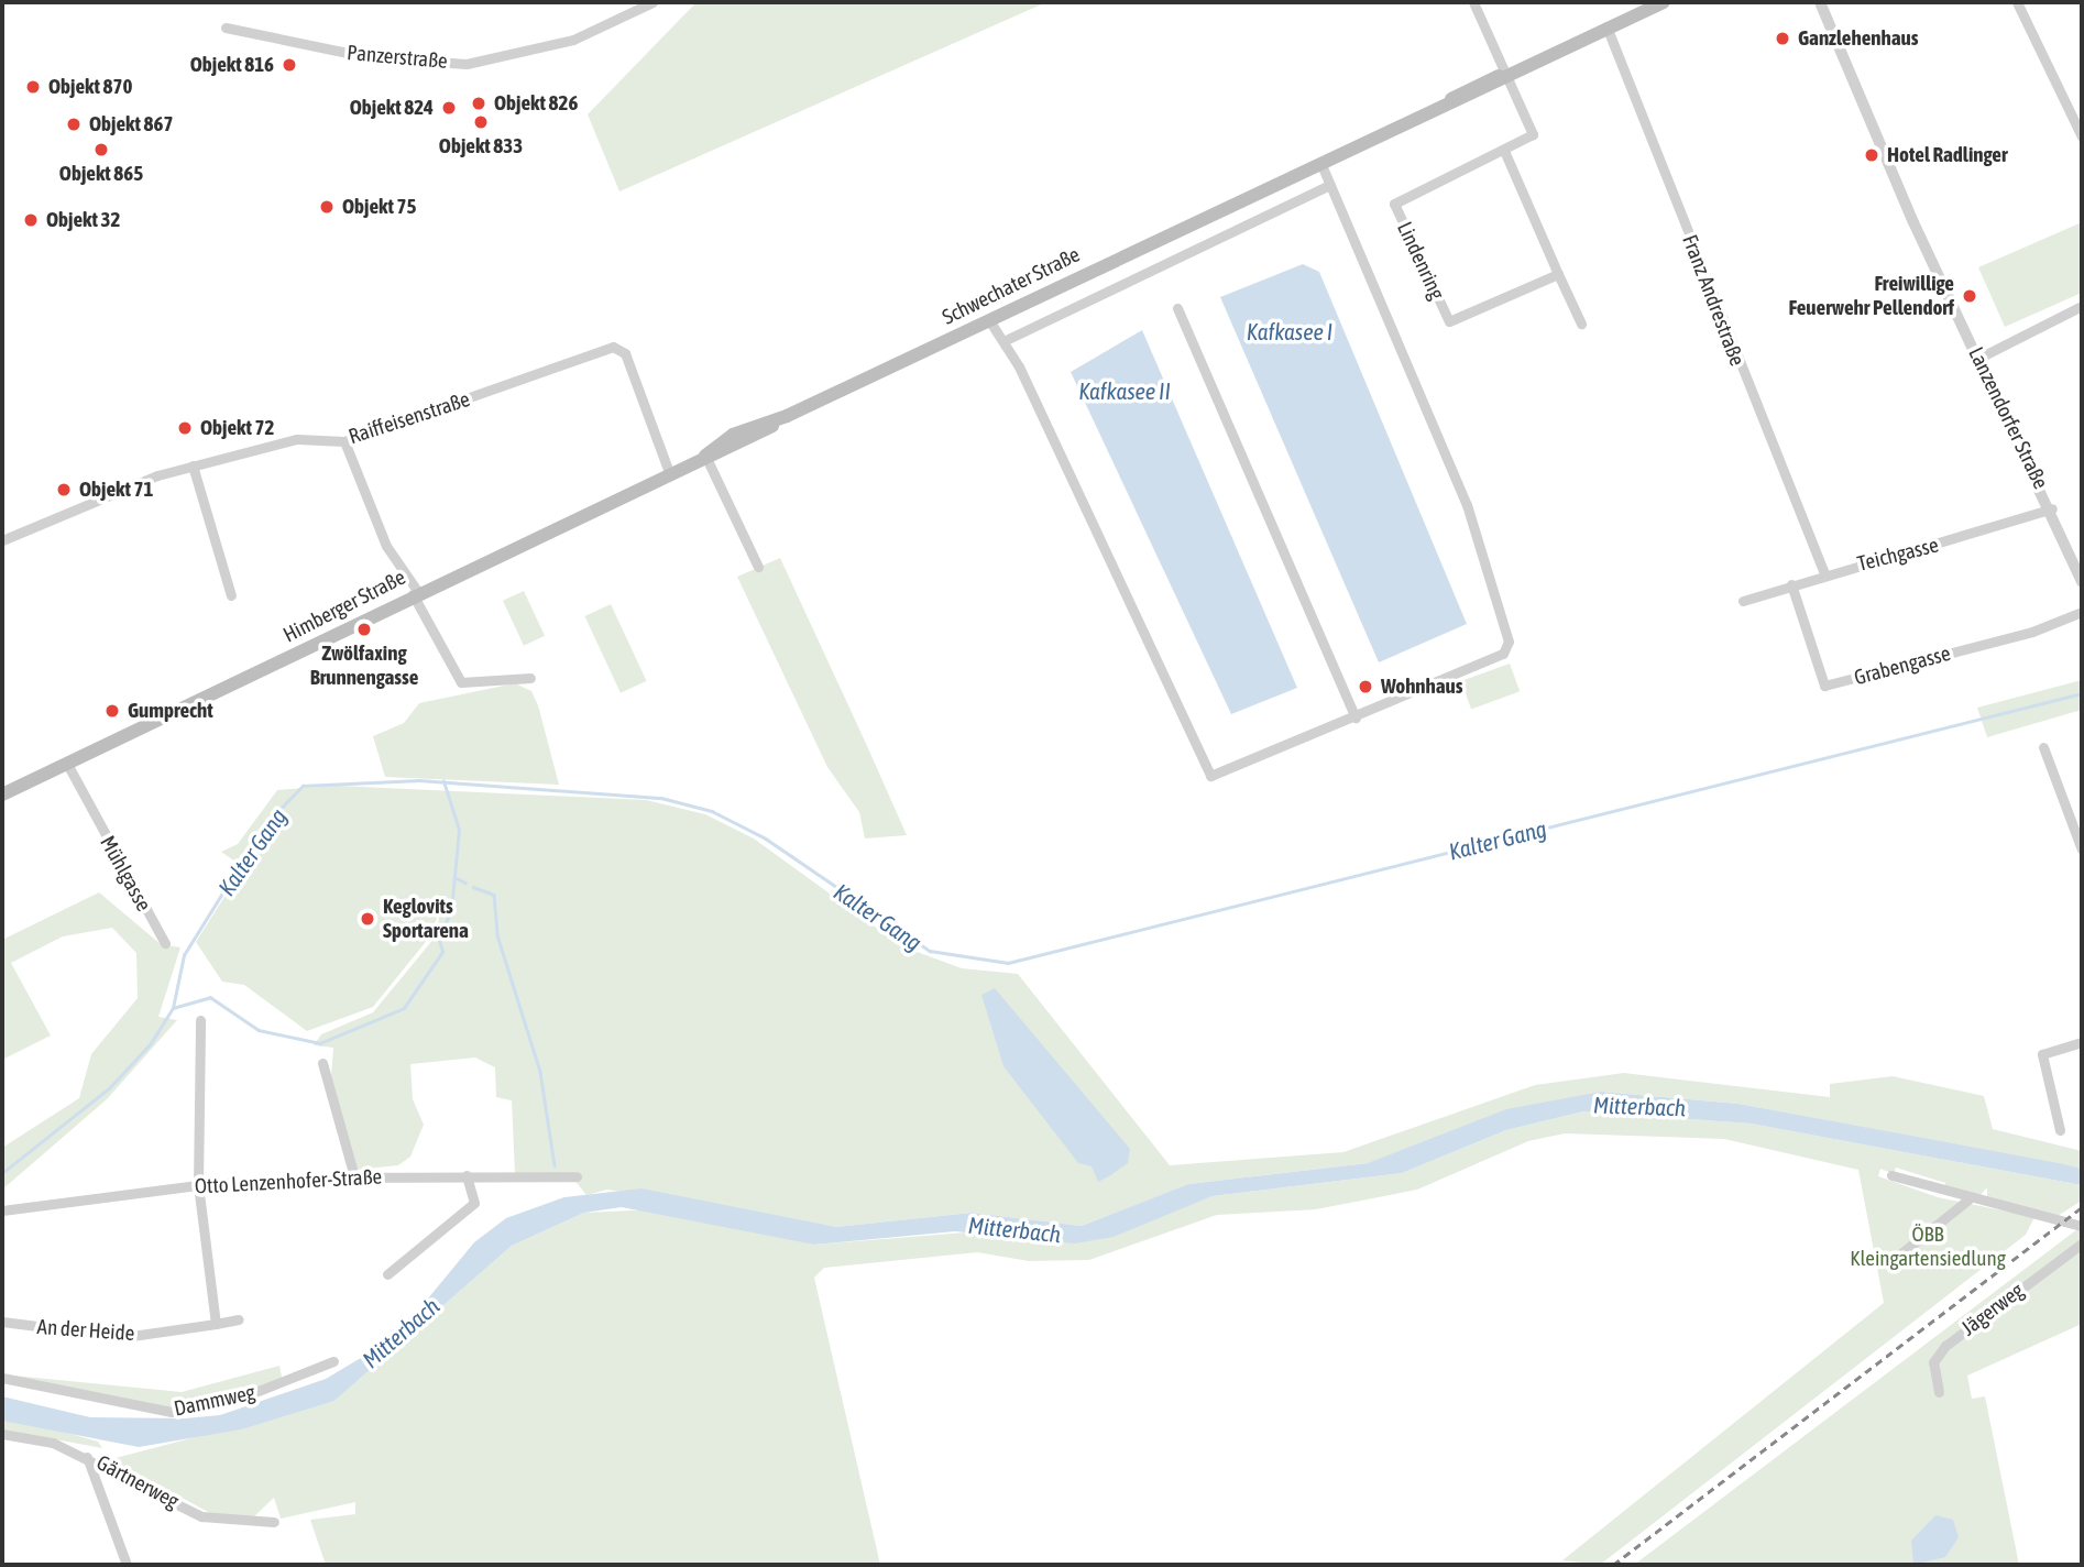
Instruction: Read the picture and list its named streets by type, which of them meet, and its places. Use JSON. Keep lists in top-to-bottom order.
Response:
{
  "streets": {
    "main road": ["Schwechater Straße", "Himberger Straße"],
    "street": [
      "Panzerstraße",
      "Lindenring",
      "Franz Andrestraße",
      "Raiffeisenstraße",
      "Lanzendorfer Straße",
      "Teichgasse",
      "Grabengasse",
      "Mühlgasse",
      "Otto Lenzenhofer-Straße",
      "Jägerweg",
      "An der Heide",
      "Dammweg",
      "Gärtnerweg"
    ]
  },
  "crossings": [
    ["Lindenring", "Schwechater Straße"],
    ["Schwechater Straße", "Franz Andrestraße"],
    ["Schwechater Straße", "Himberger Straße"],
    ["Franz Andrestraße", "Teichgasse"],
    ["Raiffeisenstraße", "Himberger Straße"],
    ["Lanzendorfer Straße", "Teichgasse"],
    ["Teichgasse", "Grabengasse"],
    ["Himberger Straße", "Mühlgasse"]
  ],
  "water": [
    "Kafkasee I",
    "Kafkasee II",
    "Kalter Gang",
    "Mitterbach"
  ],
  "parks": ["ÖBB Kleingartensiedlung"],
  "places": [
    "Ganzlehenhaus",
    "Objekt 816",
    "Objekt 870",
    "Objekt 826",
    "Objekt 824",
    "Objekt 833",
    "Objekt 867",
    "Objekt 865",
    "Hotel Radlinger",
    "Objekt 75",
    "Objekt 32",
    "Freiwillige Feuerwehr Pellendorf",
    "Objekt 72",
    "Objekt 71",
    "Zwölfaxing Brunnengasse",
    "Wohnhaus",
    "Gumprecht",
    "Keglovits Sportarena"
  ]
}
